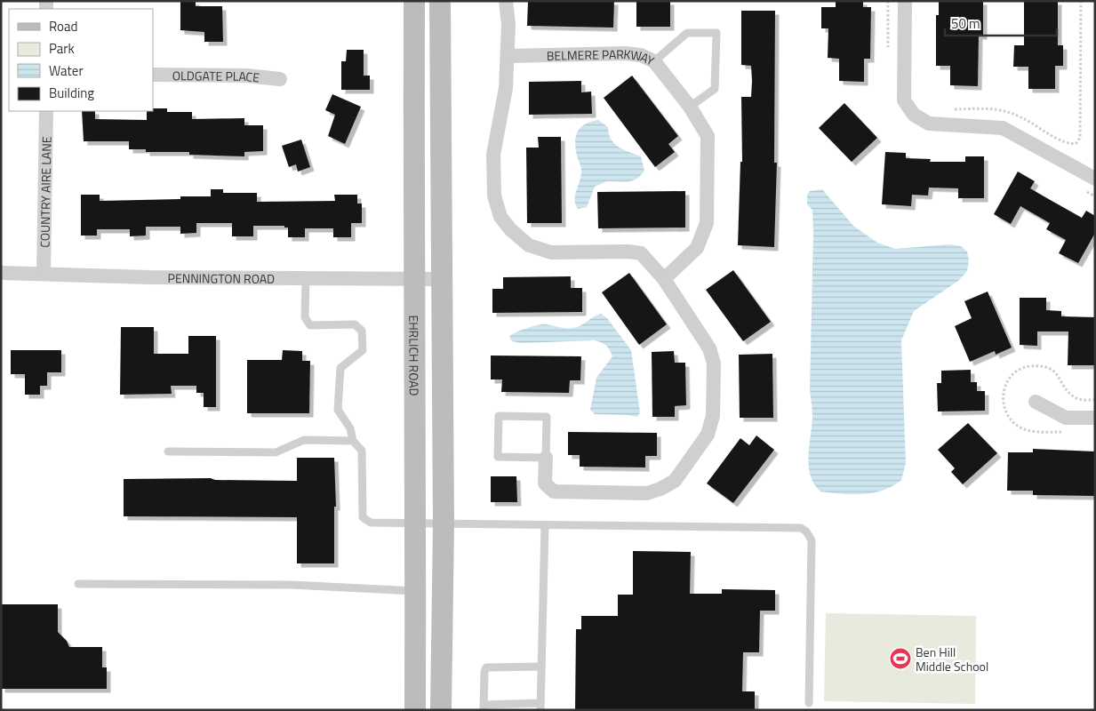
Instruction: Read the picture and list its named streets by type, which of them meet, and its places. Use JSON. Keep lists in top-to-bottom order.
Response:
{
  "streets": {
    "main road": ["EHRLICH ROAD"],
    "street": [
      "BELMERE PARKWAY",
      "OLDGATE PLACE",
      "COUNTRY AIRE LANE",
      "PENNINGTON ROAD"
    ]
  },
  "crossings": [
    ["COUNTRY AIRE LANE", "PENNINGTON ROAD"],
    ["PENNINGTON ROAD", "EHRLICH ROAD"]
  ],
  "places": {
    "sports": ["Ben Hill Middle School"]
  },
  "legend": [
    "Road",
    "Park",
    "Water",
    "Building"
  ],
  "scale_bar": "50 m"
}
